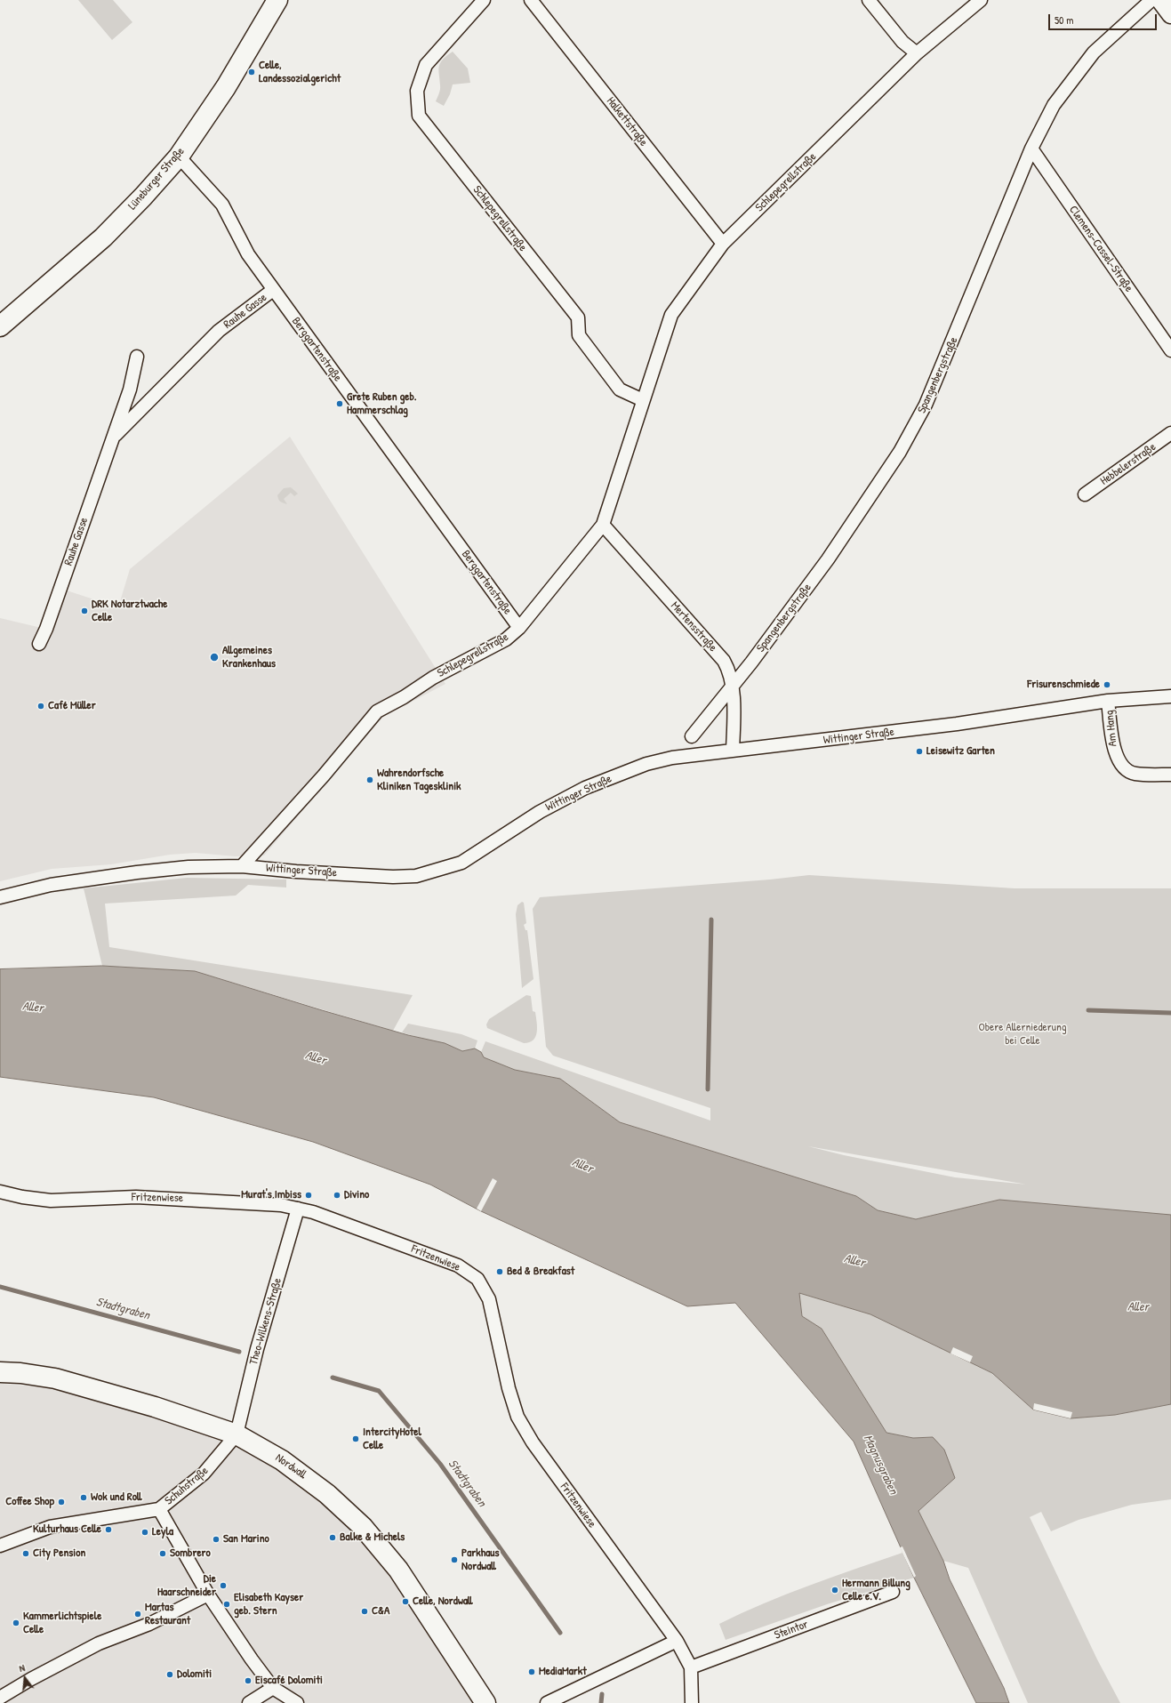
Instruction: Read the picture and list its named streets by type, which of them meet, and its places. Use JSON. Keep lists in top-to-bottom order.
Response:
{
  "streets": {
    "main road": ["Lüneburger Straße", "Nordwall"],
    "street": [
      "Halkettstraße",
      "Schlepegrellstraße",
      "Clemens-Cassel-Straße",
      "Rauhe Gasse",
      "Berggartenstraße",
      "Spangenbergstraße",
      "Hebbelerstraße",
      "Mertensstraße",
      "Am Hang",
      "Wittinger Straße",
      "Fritzenwiese",
      "Theo-Wilkens-Straße",
      "Schuhstraße",
      "Steintor"
    ]
  },
  "crossings": [
    ["Halkettstraße", "Schlepegrellstraße"],
    ["Lüneburger Straße", "Berggartenstraße"],
    ["Schlepegrellstraße", "Berggartenstraße"],
    ["Schlepegrellstraße", "Mertensstraße"],
    ["Schlepegrellstraße", "Wittinger Straße"],
    ["Clemens-Cassel-Straße", "Spangenbergstraße"],
    ["Rauhe Gasse", "Berggartenstraße"],
    ["Spangenbergstraße", "Mertensstraße"],
    ["Mertensstraße", "Wittinger Straße"],
    ["Am Hang", "Wittinger Straße"],
    ["Fritzenwiese", "Theo-Wilkens-Straße"],
    ["Fritzenwiese", "Steintor"],
    ["Theo-Wilkens-Straße", "Nordwall"],
    ["Theo-Wilkens-Straße", "Schuhstraße"],
    ["Nordwall", "Schuhstraße"]
  ],
  "water": ["Aller", "Stadtgraben", "Magnusgraben"],
  "parks": ["Obere Allerniederung bei Celle"],
  "places": [
    "Celle, Landessozialgericht",
    "Grete Ruben geb. Hammerschlag",
    "DRK Notarztwache Celle",
    "Allgemeines Krankenhaus",
    "Frisurenschmiede",
    "Café Müller",
    "Leisewitz Garten",
    "Wahrendorfsche Kliniken Tagesklinik",
    "Murat's Imbiss",
    "Divino",
    "Bed & Breakfast",
    "IntercityHotel Celle",
    "Wok und Roll",
    "Coffee Shop",
    "Kulturhaus Celle",
    "Leyla",
    "Balke & Michels",
    "San Marino",
    "City Pension",
    "Sombrero",
    "Parkhaus Nordwall",
    "Die Haarschneider",
    "Hermann Billung Celle e.V.",
    "Celle, Nordwall",
    "Elisabeth Kayser geb. Stern",
    "C&A",
    "Martas Restaurant",
    "Kammerlichtspiele Celle",
    "MediaMarkt",
    "Dolomiti",
    "Eiscafé Dolomiti"
  ],
  "scale_bar": "50 m",
  "north": "top"
}
